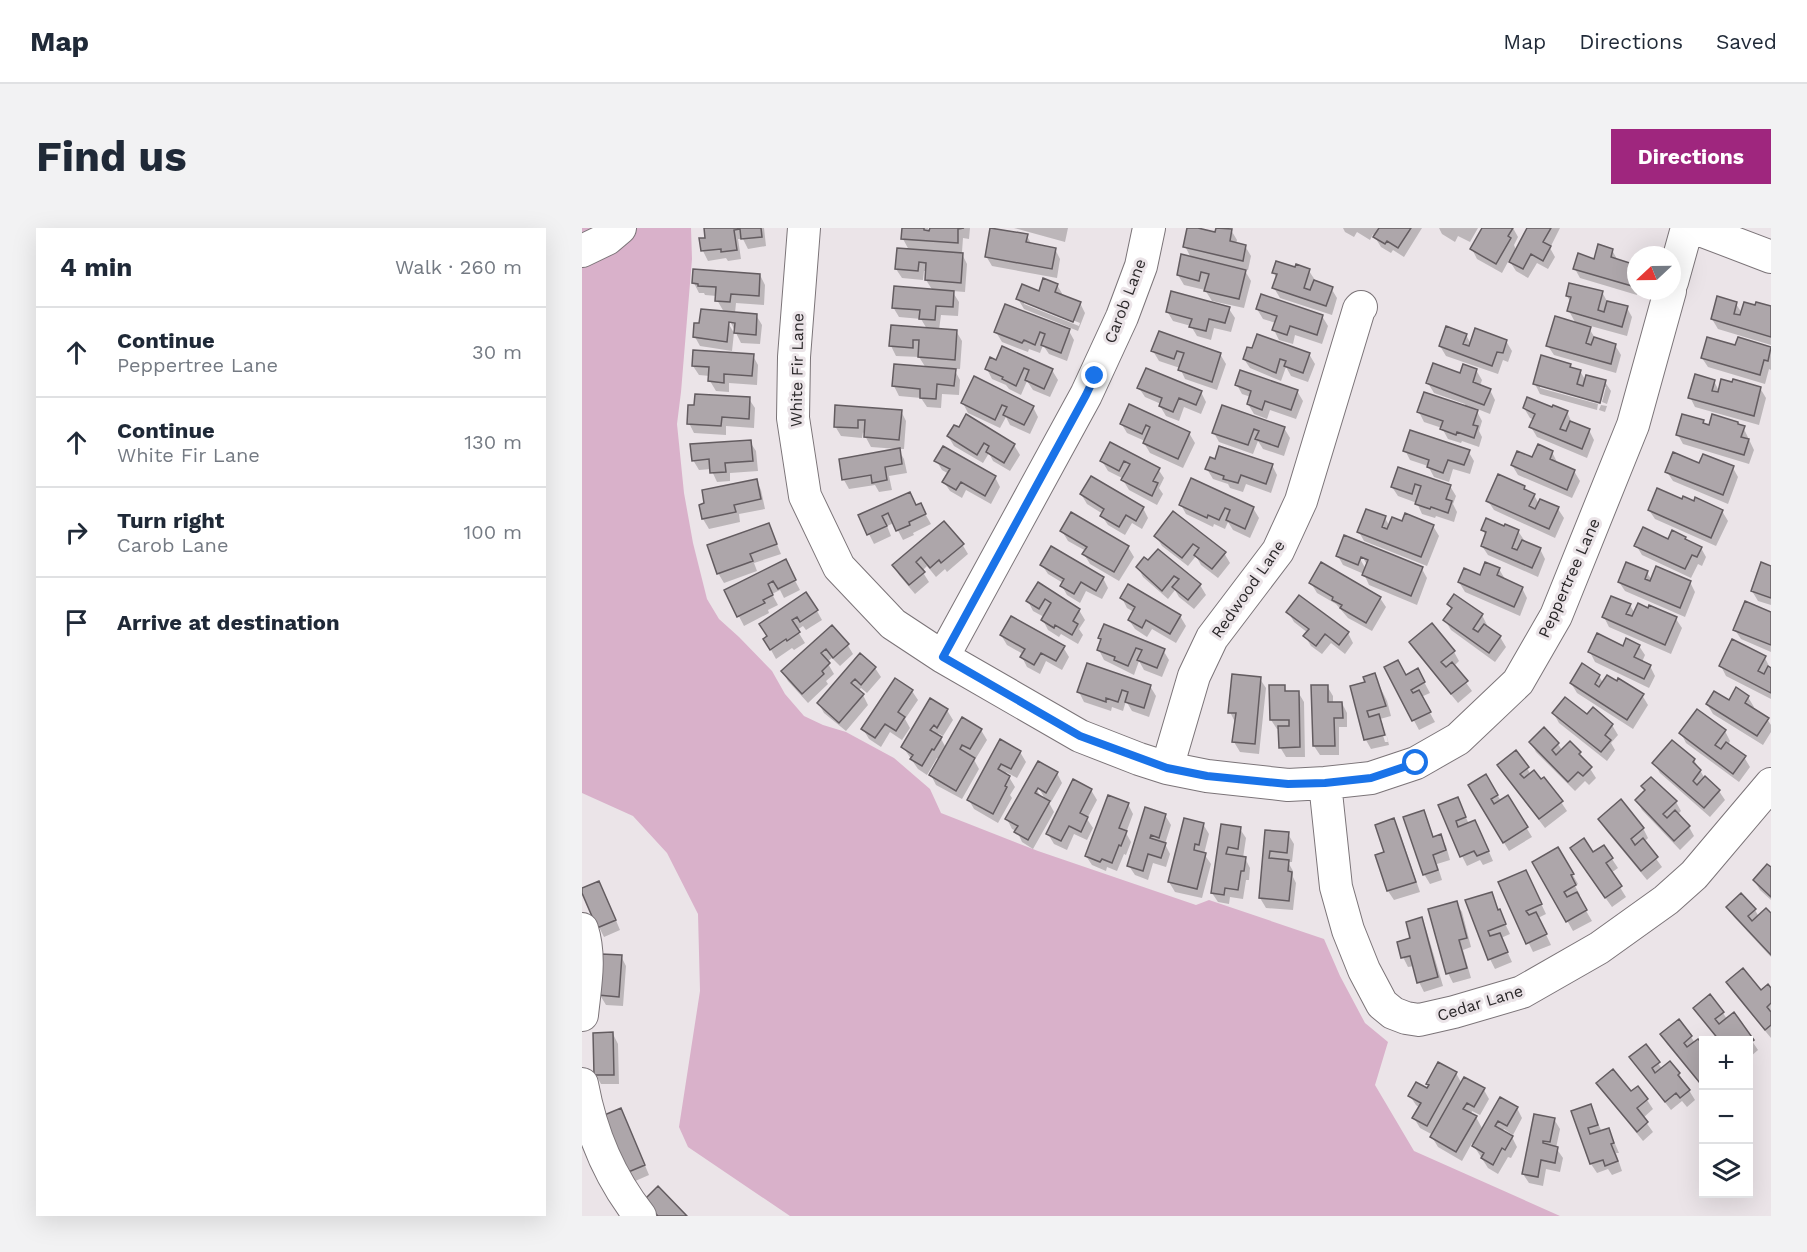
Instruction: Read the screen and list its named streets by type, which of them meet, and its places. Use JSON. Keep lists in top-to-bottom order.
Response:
{
  "streets": {
    "street": [
      "Carob Lane",
      "White Fir Lane",
      "Peppertree Lane",
      "Redwood Lane",
      "Cedar Lane"
    ]
  },
  "crossings": [
    ["Carob Lane", "White Fir Lane"],
    ["White Fir Lane", "Peppertree Lane"],
    ["White Fir Lane", "Redwood Lane"],
    ["White Fir Lane", "Cedar Lane"],
    ["Peppertree Lane", "Cedar Lane"]
  ],
  "north": "left",
  "page": {
    "header": "Map",
    "nav": ["Map", "Directions", "Saved"],
    "buttons": "Directions",
    "title": "Find us",
    "heading": ["4 min", "Walk · 260 m"],
    "list": [
      ["Continue", "Peppertree Lane", "30 m"],
      ["Continue", "White Fir Lane", "130 m"],
      ["Turn right", "Carob Lane", "100 m"],
      "Arrive at destination"
    ],
    "map_buttons": ["+", "−"]
  }
}
